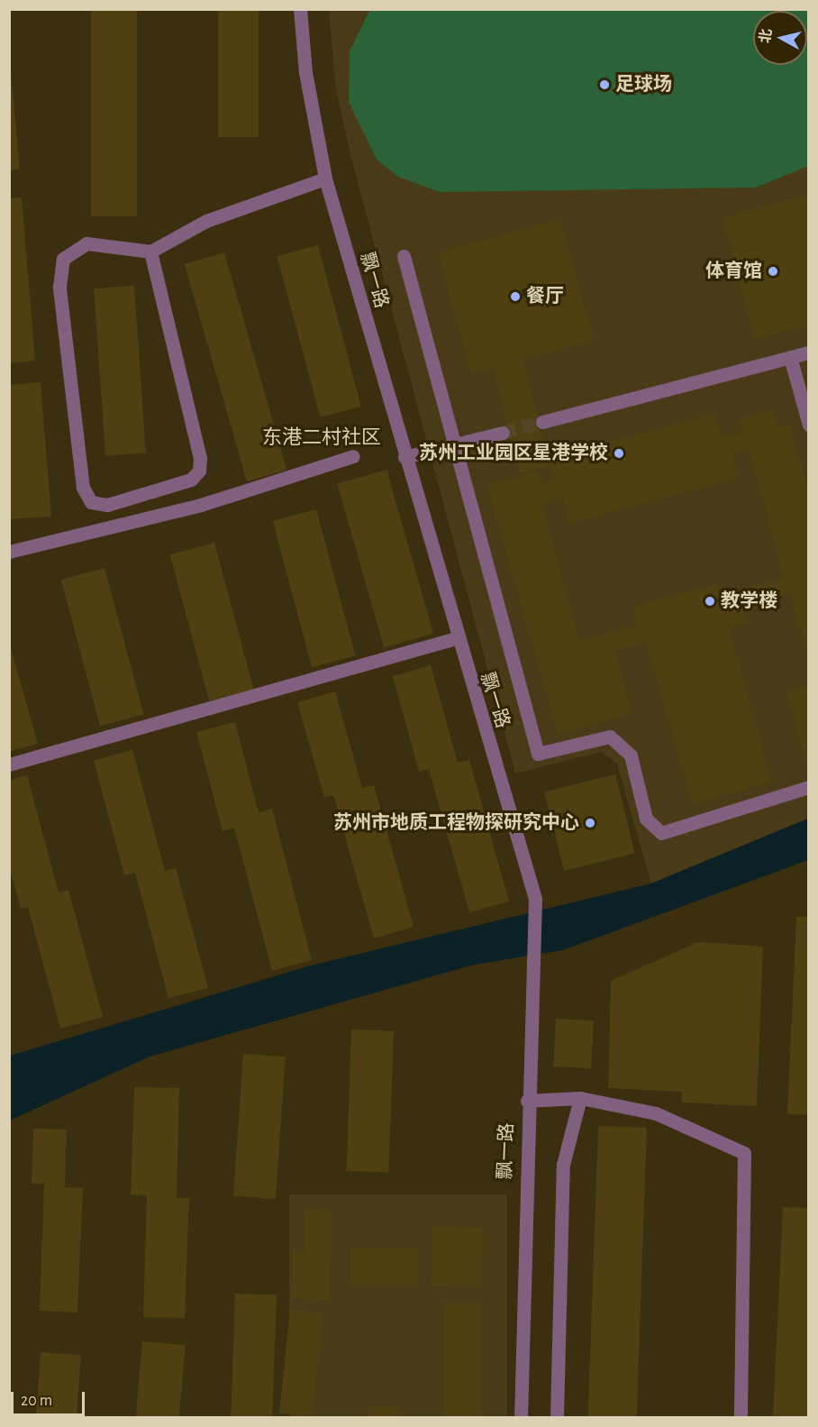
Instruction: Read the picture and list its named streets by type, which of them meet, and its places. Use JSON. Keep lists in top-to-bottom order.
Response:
{
  "streets": {
    "street": ["飘一路"]
  },
  "districts": ["东港二村社区"],
  "places": [
    "足球场",
    "体育馆",
    "餐厅",
    "苏州工业园区星港学校",
    "教学楼",
    "苏州市地质工程物探研究中心"
  ],
  "scale_bar": "20 m",
  "north": "left"
}
